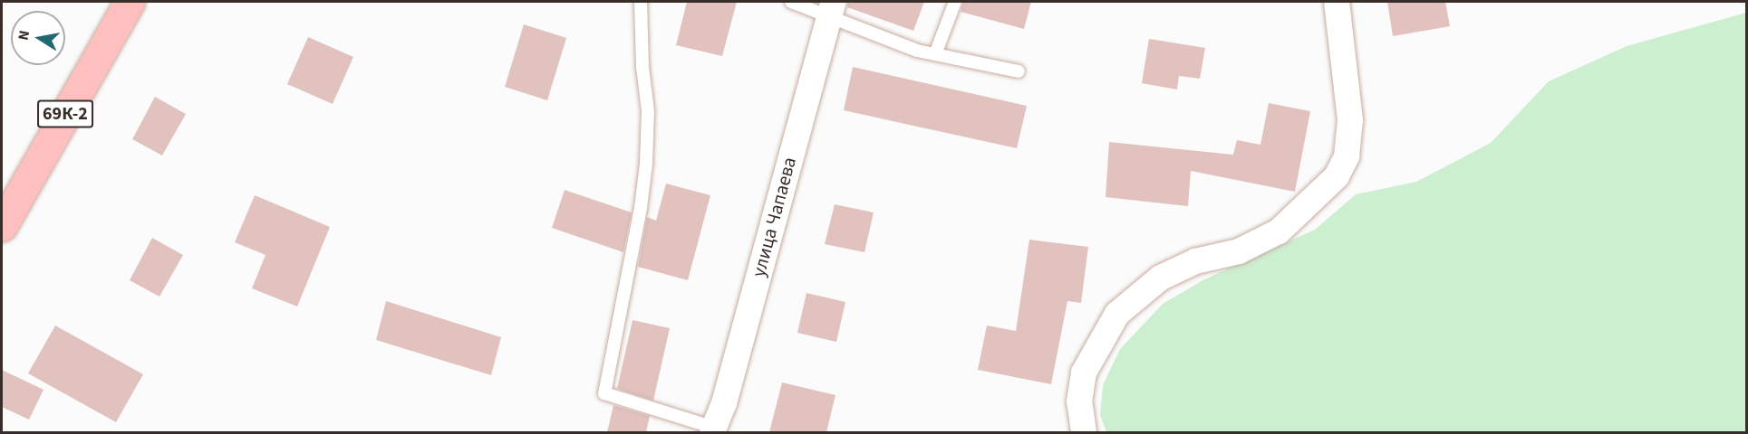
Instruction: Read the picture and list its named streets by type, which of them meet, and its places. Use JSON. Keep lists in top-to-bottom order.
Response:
{
  "streets": {
    "main road": ["69К-2"],
    "street": ["улица Чапаева"]
  },
  "north": "left"
}
